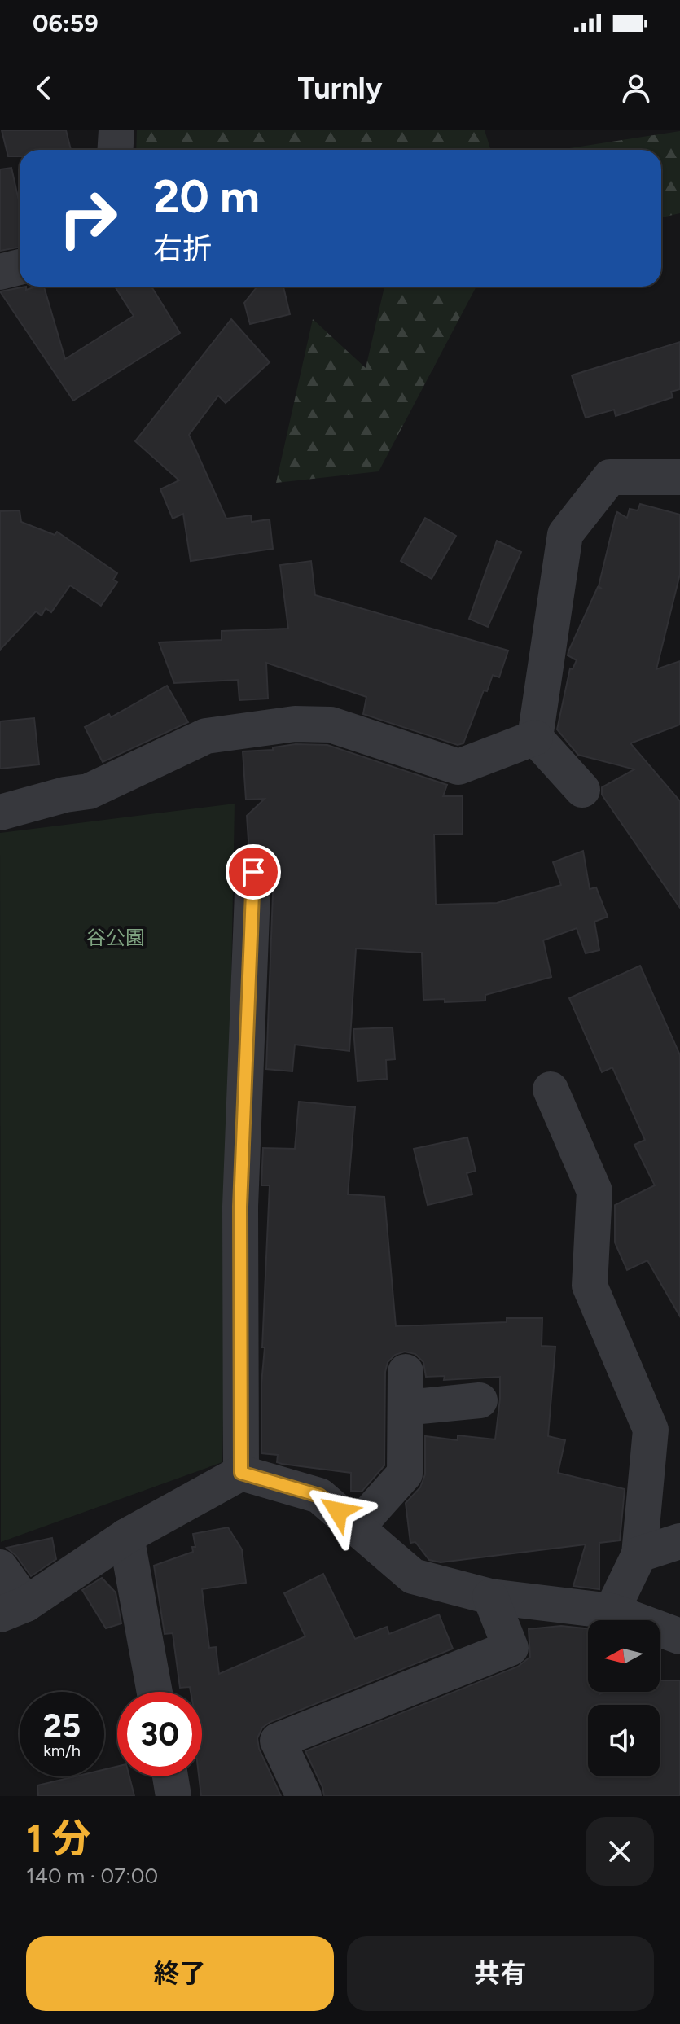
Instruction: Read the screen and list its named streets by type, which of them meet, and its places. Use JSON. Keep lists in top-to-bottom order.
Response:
{
  "parks": ["谷公園"],
  "north": "left",
  "page": {
    "status": "06:59",
    "header": "Turnly",
    "turn": ["20 m", "右折"],
    "speed": "25 km/h",
    "limit": "30",
    "heading": ["1 分", "140 m · 07:00"],
    "buttons": ["終了", "共有"]
  }
}
